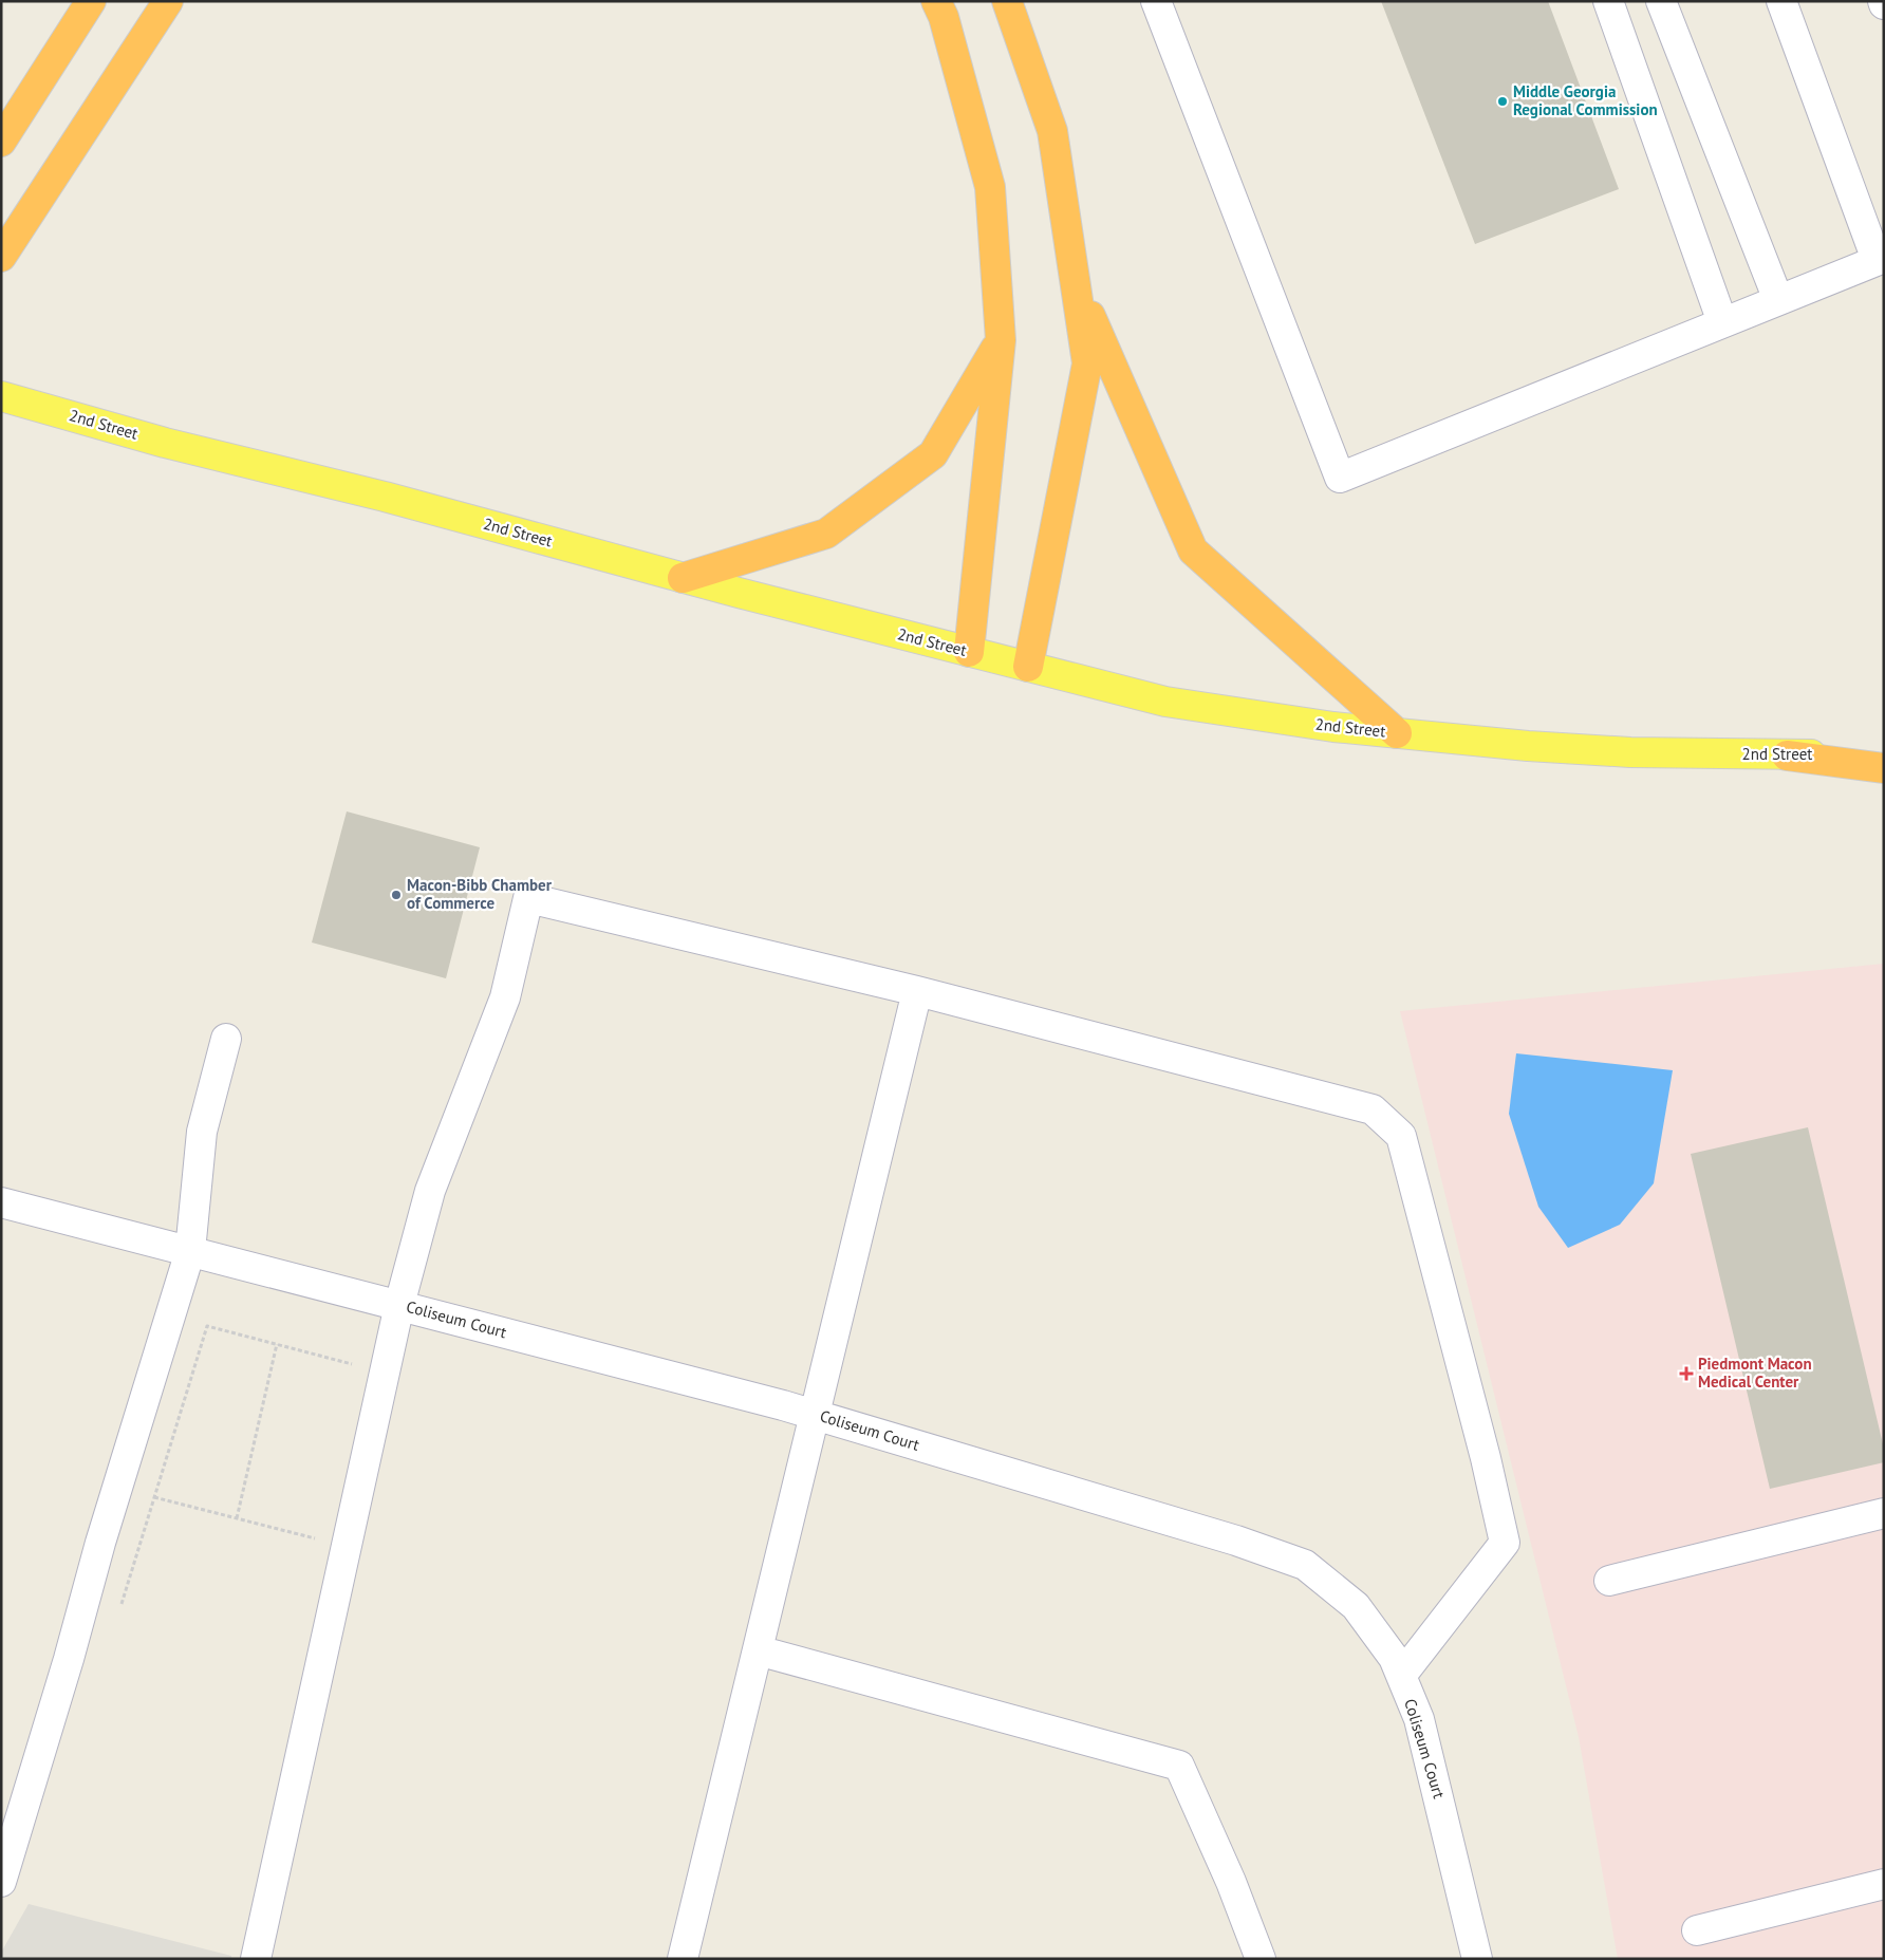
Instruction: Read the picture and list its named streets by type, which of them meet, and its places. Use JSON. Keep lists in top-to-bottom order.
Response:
{
  "streets": {
    "main road": ["2nd Street"],
    "street": ["Coliseum Court"]
  },
  "places": {
    "other": ["Middle Georgia Regional Commission", "Macon-Bibb Chamber of Commerce"],
    "health": ["Piedmont Macon Medical Center"]
  }
}
